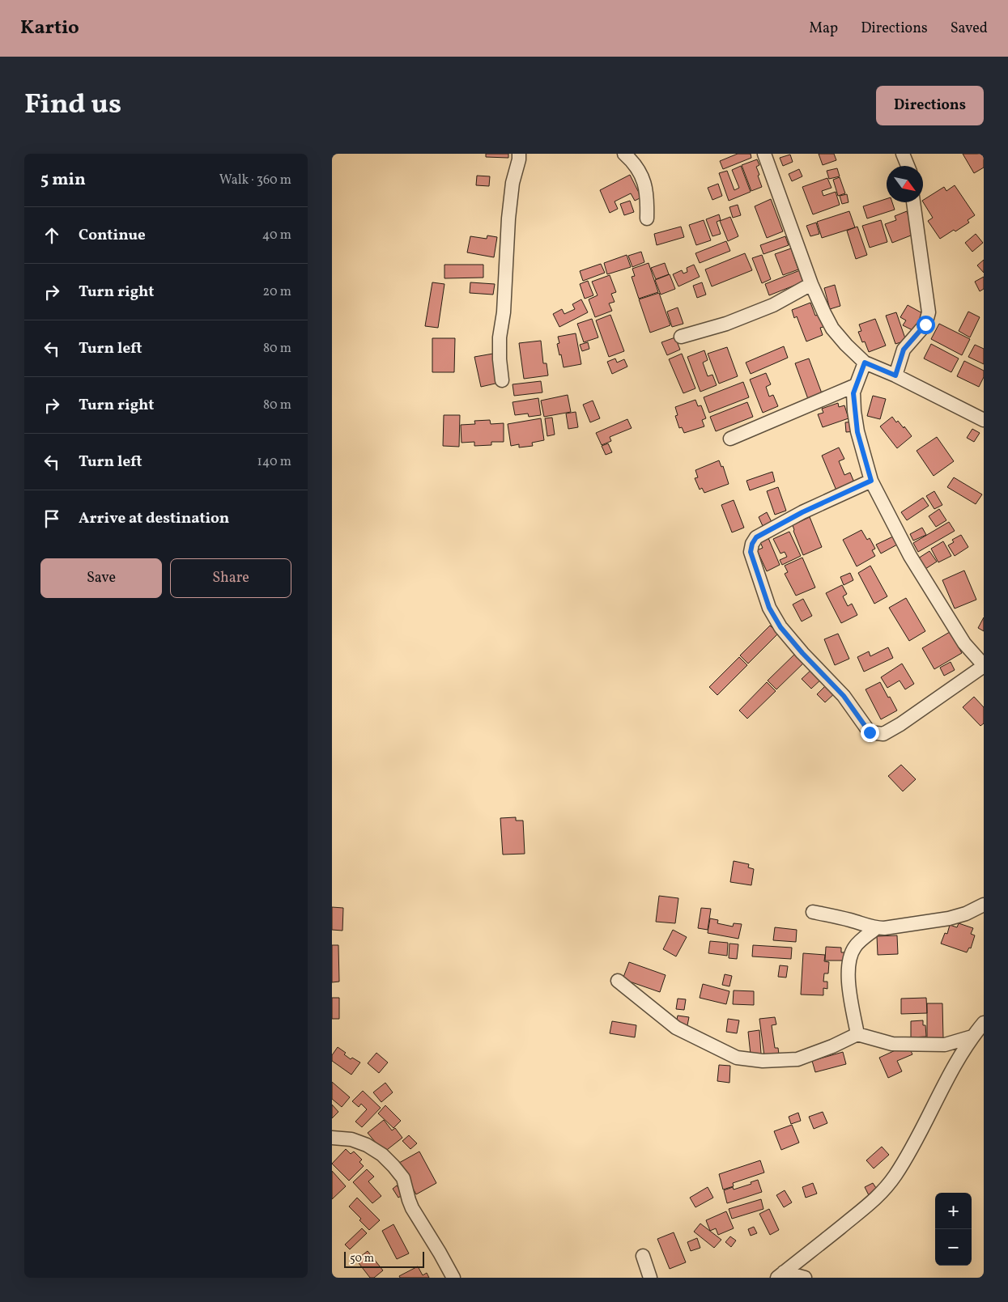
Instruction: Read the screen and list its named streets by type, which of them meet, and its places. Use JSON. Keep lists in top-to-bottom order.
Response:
{
  "scale_bar": "50 m",
  "north": "bottom right",
  "page": {
    "header": "Kartio",
    "nav": ["Map", "Directions", "Saved"],
    "title": "Find us",
    "buttons": [
      "Directions",
      ["Save", "Share"]
    ],
    "heading": ["5 min", "Walk · 360 m"],
    "list": [
      ["Continue", "40 m"],
      ["Turn right", "20 m"],
      ["Turn left", "80 m"],
      ["Turn right", "80 m"],
      ["Turn left", "140 m"],
      "Arrive at destination"
    ],
    "map_buttons": ["+", "−"],
    "scale": "50 m"
  }
}
